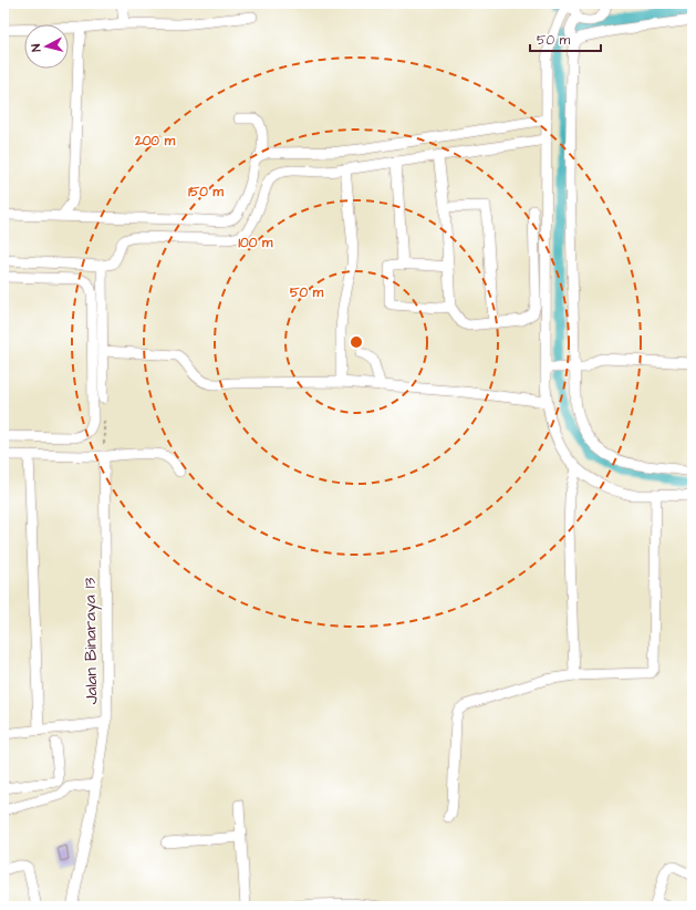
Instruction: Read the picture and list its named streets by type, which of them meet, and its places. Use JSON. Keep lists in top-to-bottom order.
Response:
{
  "streets": {
    "street": ["Jalan Binaraya 13"]
  },
  "scale_bar": "50 m",
  "north": "left",
  "rings": [
    "200 m",
    "150 m",
    "100 m",
    "50 m"
  ]
}
